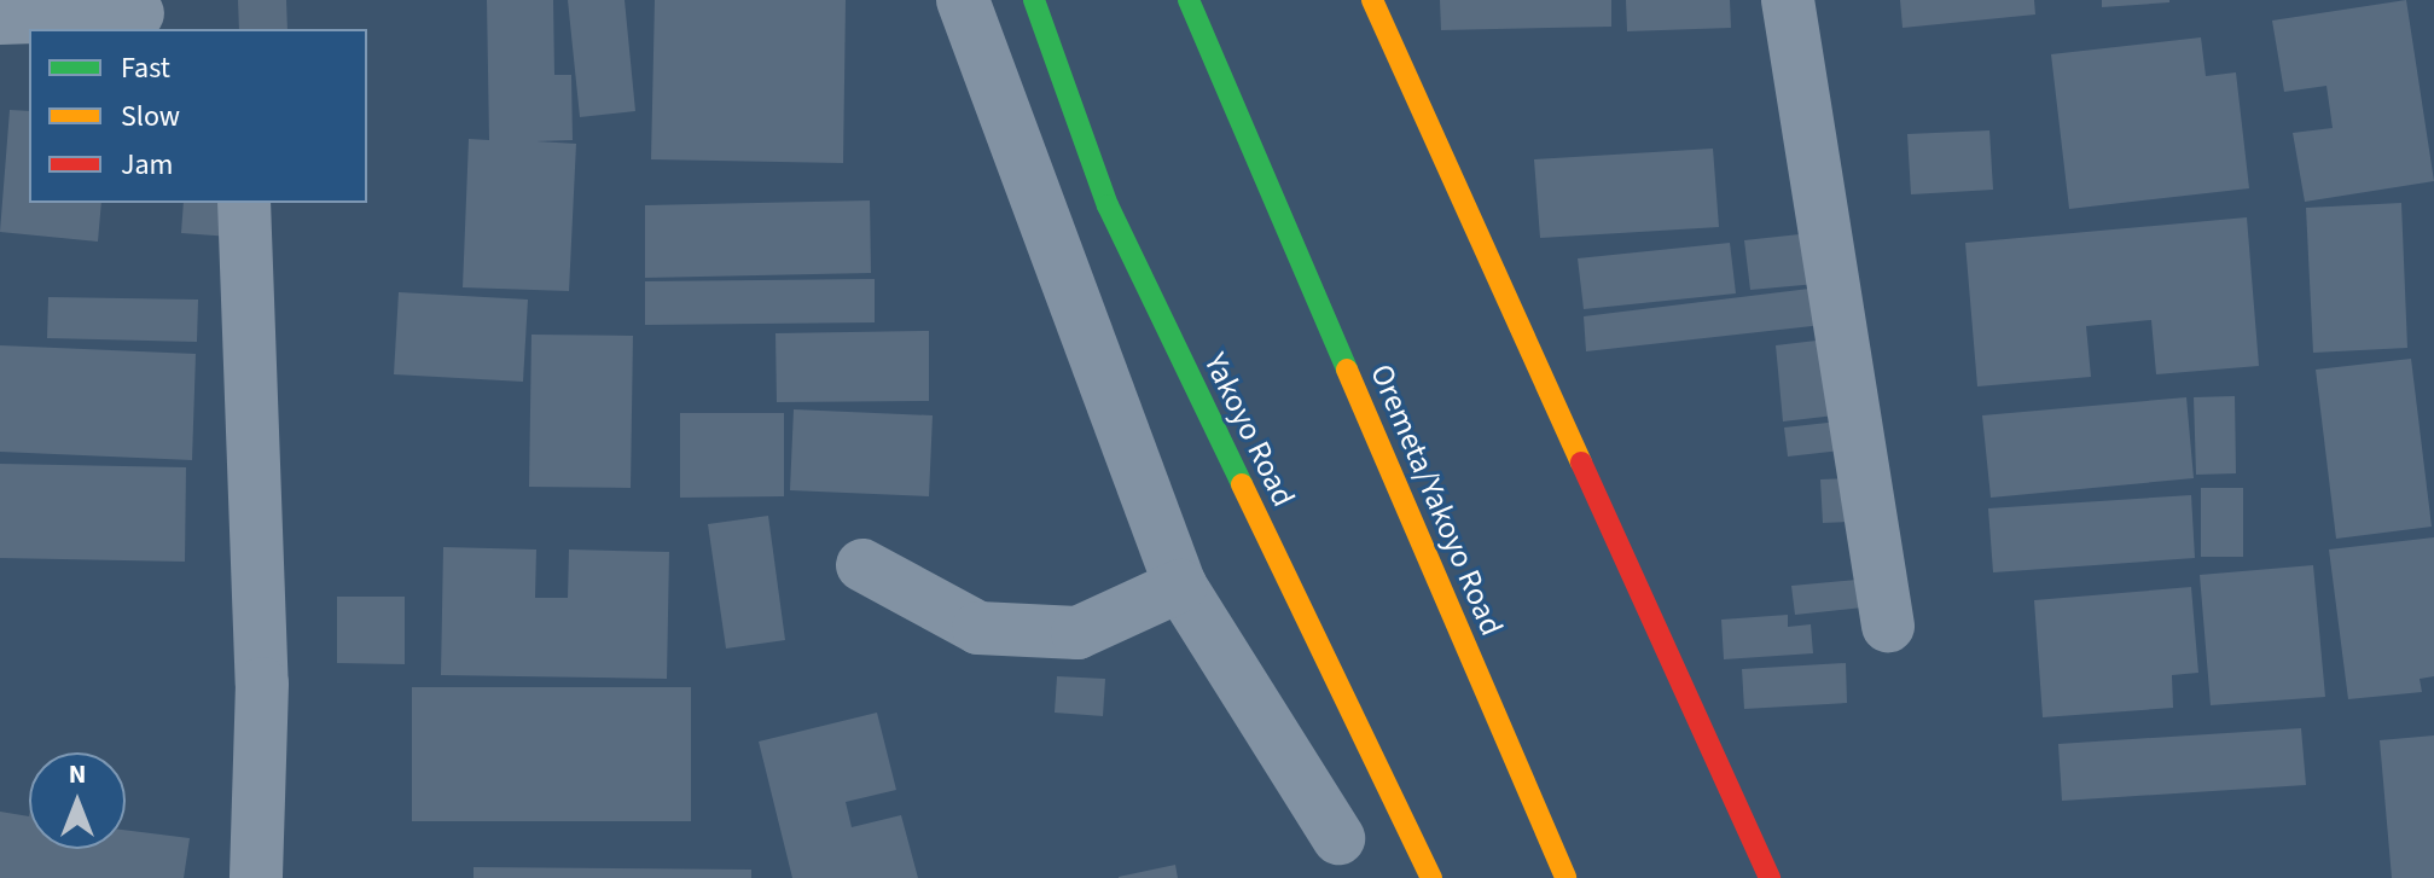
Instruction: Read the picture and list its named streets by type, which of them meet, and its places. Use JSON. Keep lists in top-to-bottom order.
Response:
{
  "streets": {
    "main road": ["Yakoyo Road", "Oremeta/Yakoyo Road"]
  },
  "legend": ["Fast", "Slow", "Jam"],
  "north": "top"
}
